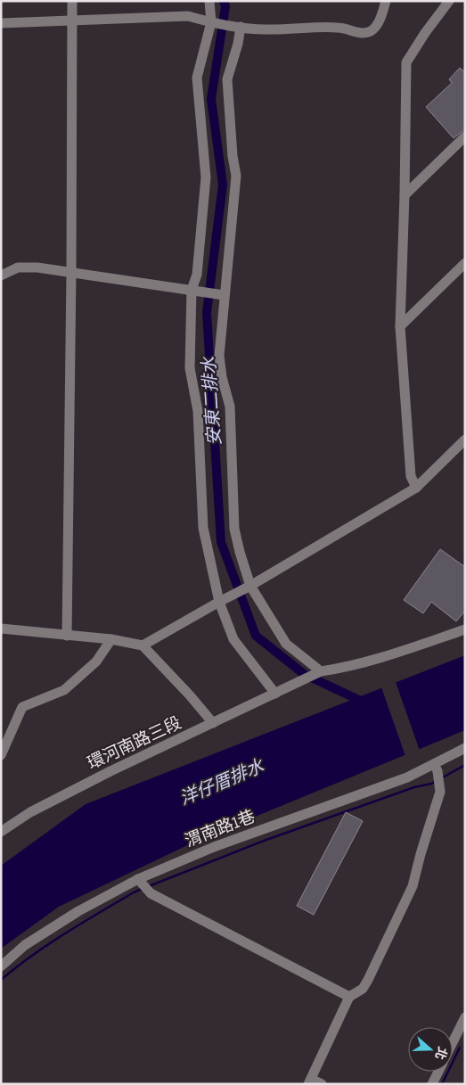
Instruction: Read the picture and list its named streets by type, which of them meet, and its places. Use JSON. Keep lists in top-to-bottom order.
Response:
{
  "streets": {
    "street": ["環河南路三段", "渭南路1巷"]
  },
  "water": ["安東二排水", "洋仔厝排水"],
  "north": "right"
}
